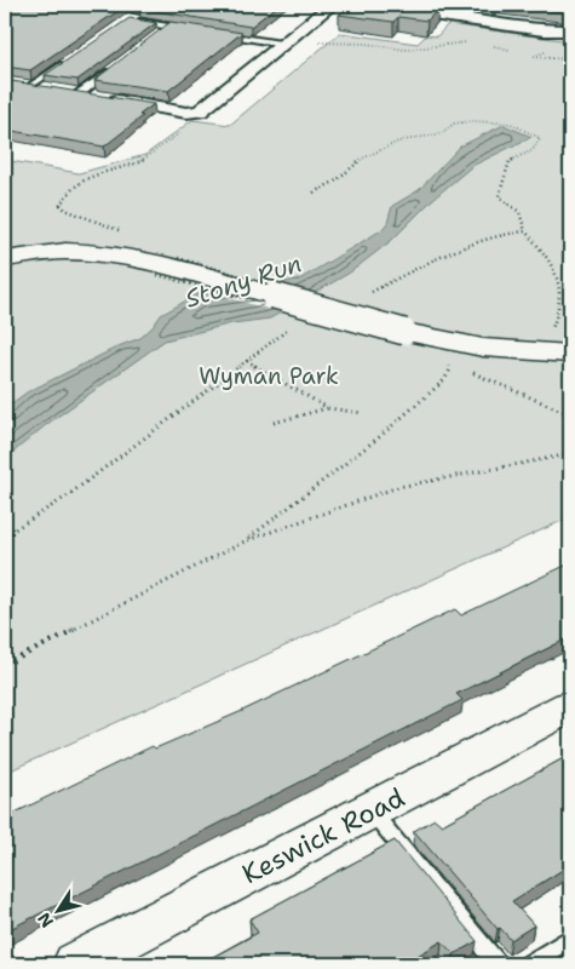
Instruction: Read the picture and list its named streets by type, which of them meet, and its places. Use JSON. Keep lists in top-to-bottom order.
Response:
{
  "streets": {
    "street": ["Keswick Road"]
  },
  "water": ["Stony Run"],
  "parks": ["Wyman Park"],
  "north": "bottom left"
}
